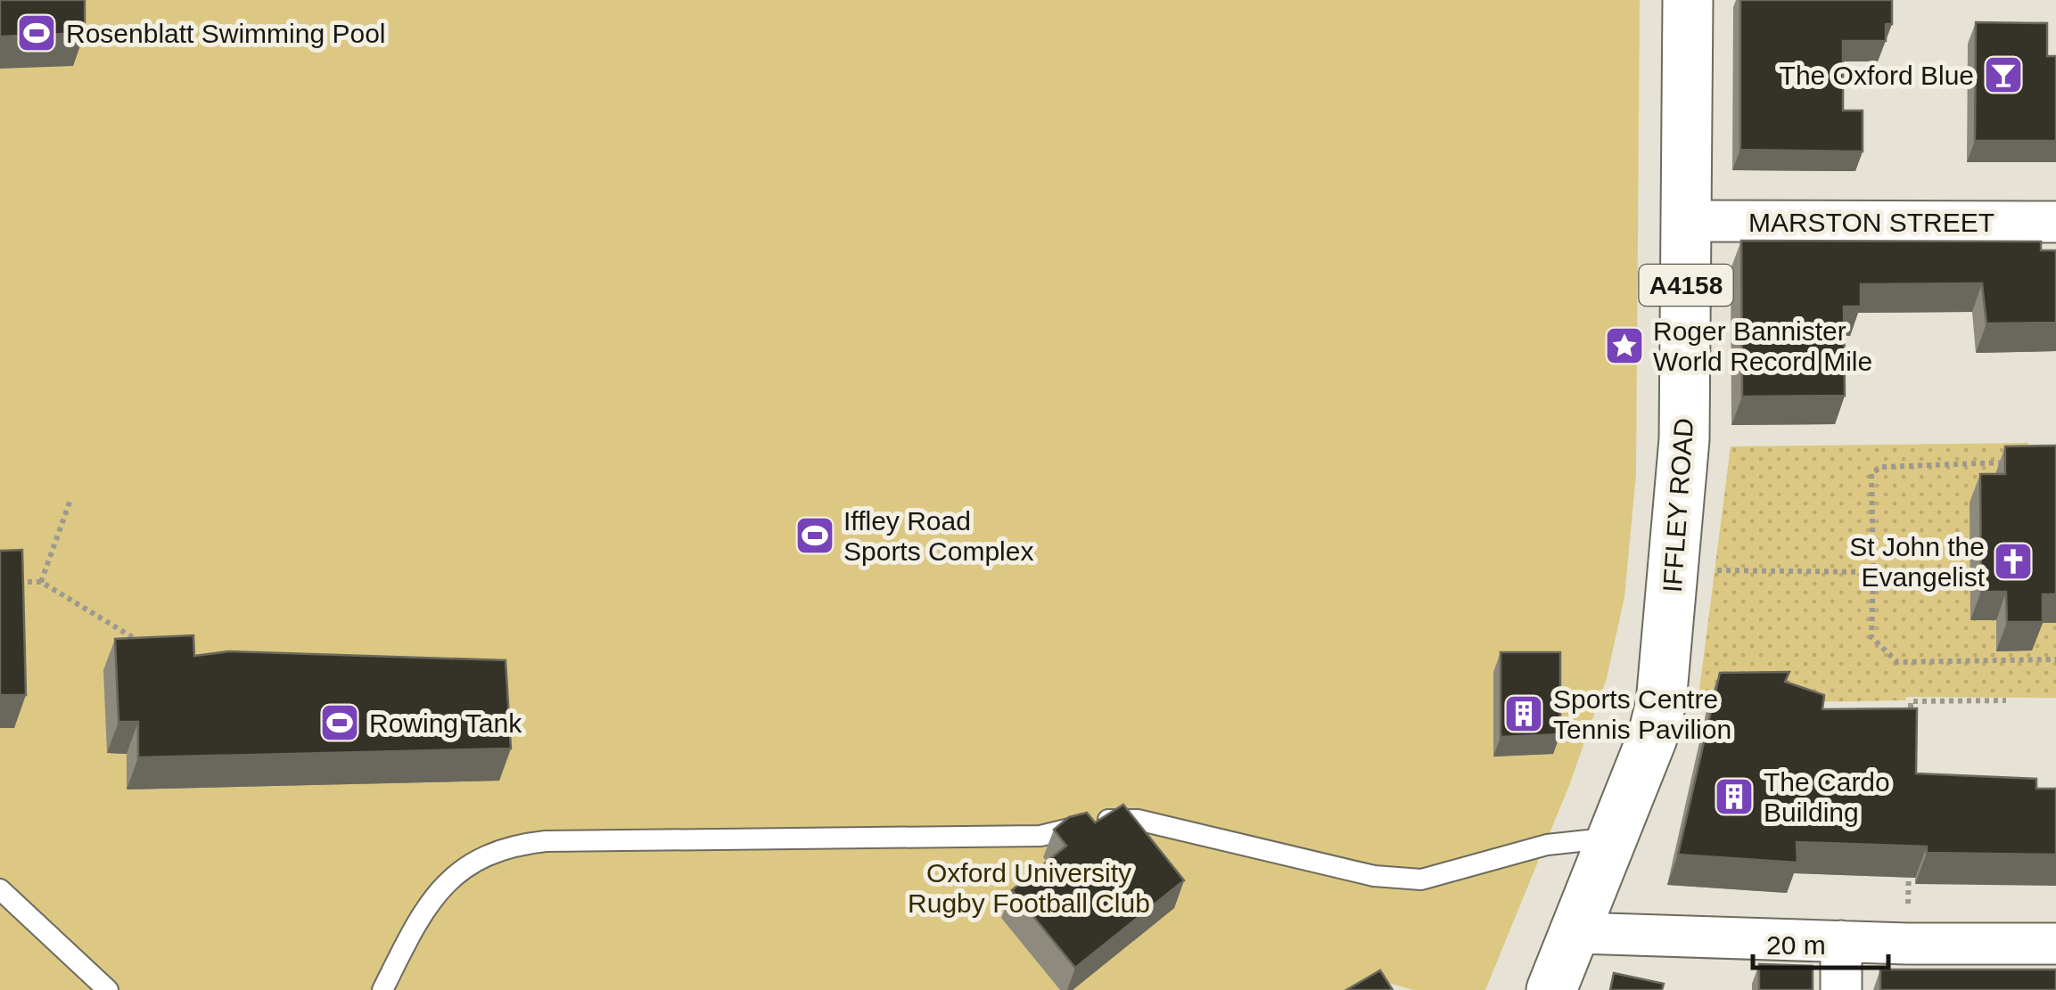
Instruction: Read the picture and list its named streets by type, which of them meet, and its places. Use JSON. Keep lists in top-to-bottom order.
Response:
{
  "streets": {
    "main road": ["A4158", "IFFLEY ROAD"],
    "street": ["MARSTON STREET"]
  },
  "crossings": [
    ["MARSTON STREET", "IFFLEY ROAD"]
  ],
  "parks": ["Oxford University Rugby Football Club"],
  "places": {
    "sports": ["Rosenblatt Swimming Pool", "Iffley Road Sports Complex", "Rowing Tank"],
    "bar": ["The Oxford Blue"],
    "place": ["Roger Bannister World Record Mile"],
    "church": ["St John the Evangelist"],
    "building": ["Sports Centre Tennis Pavilion", "The Cardo Building"]
  },
  "scale_bar": "20 m"
}
